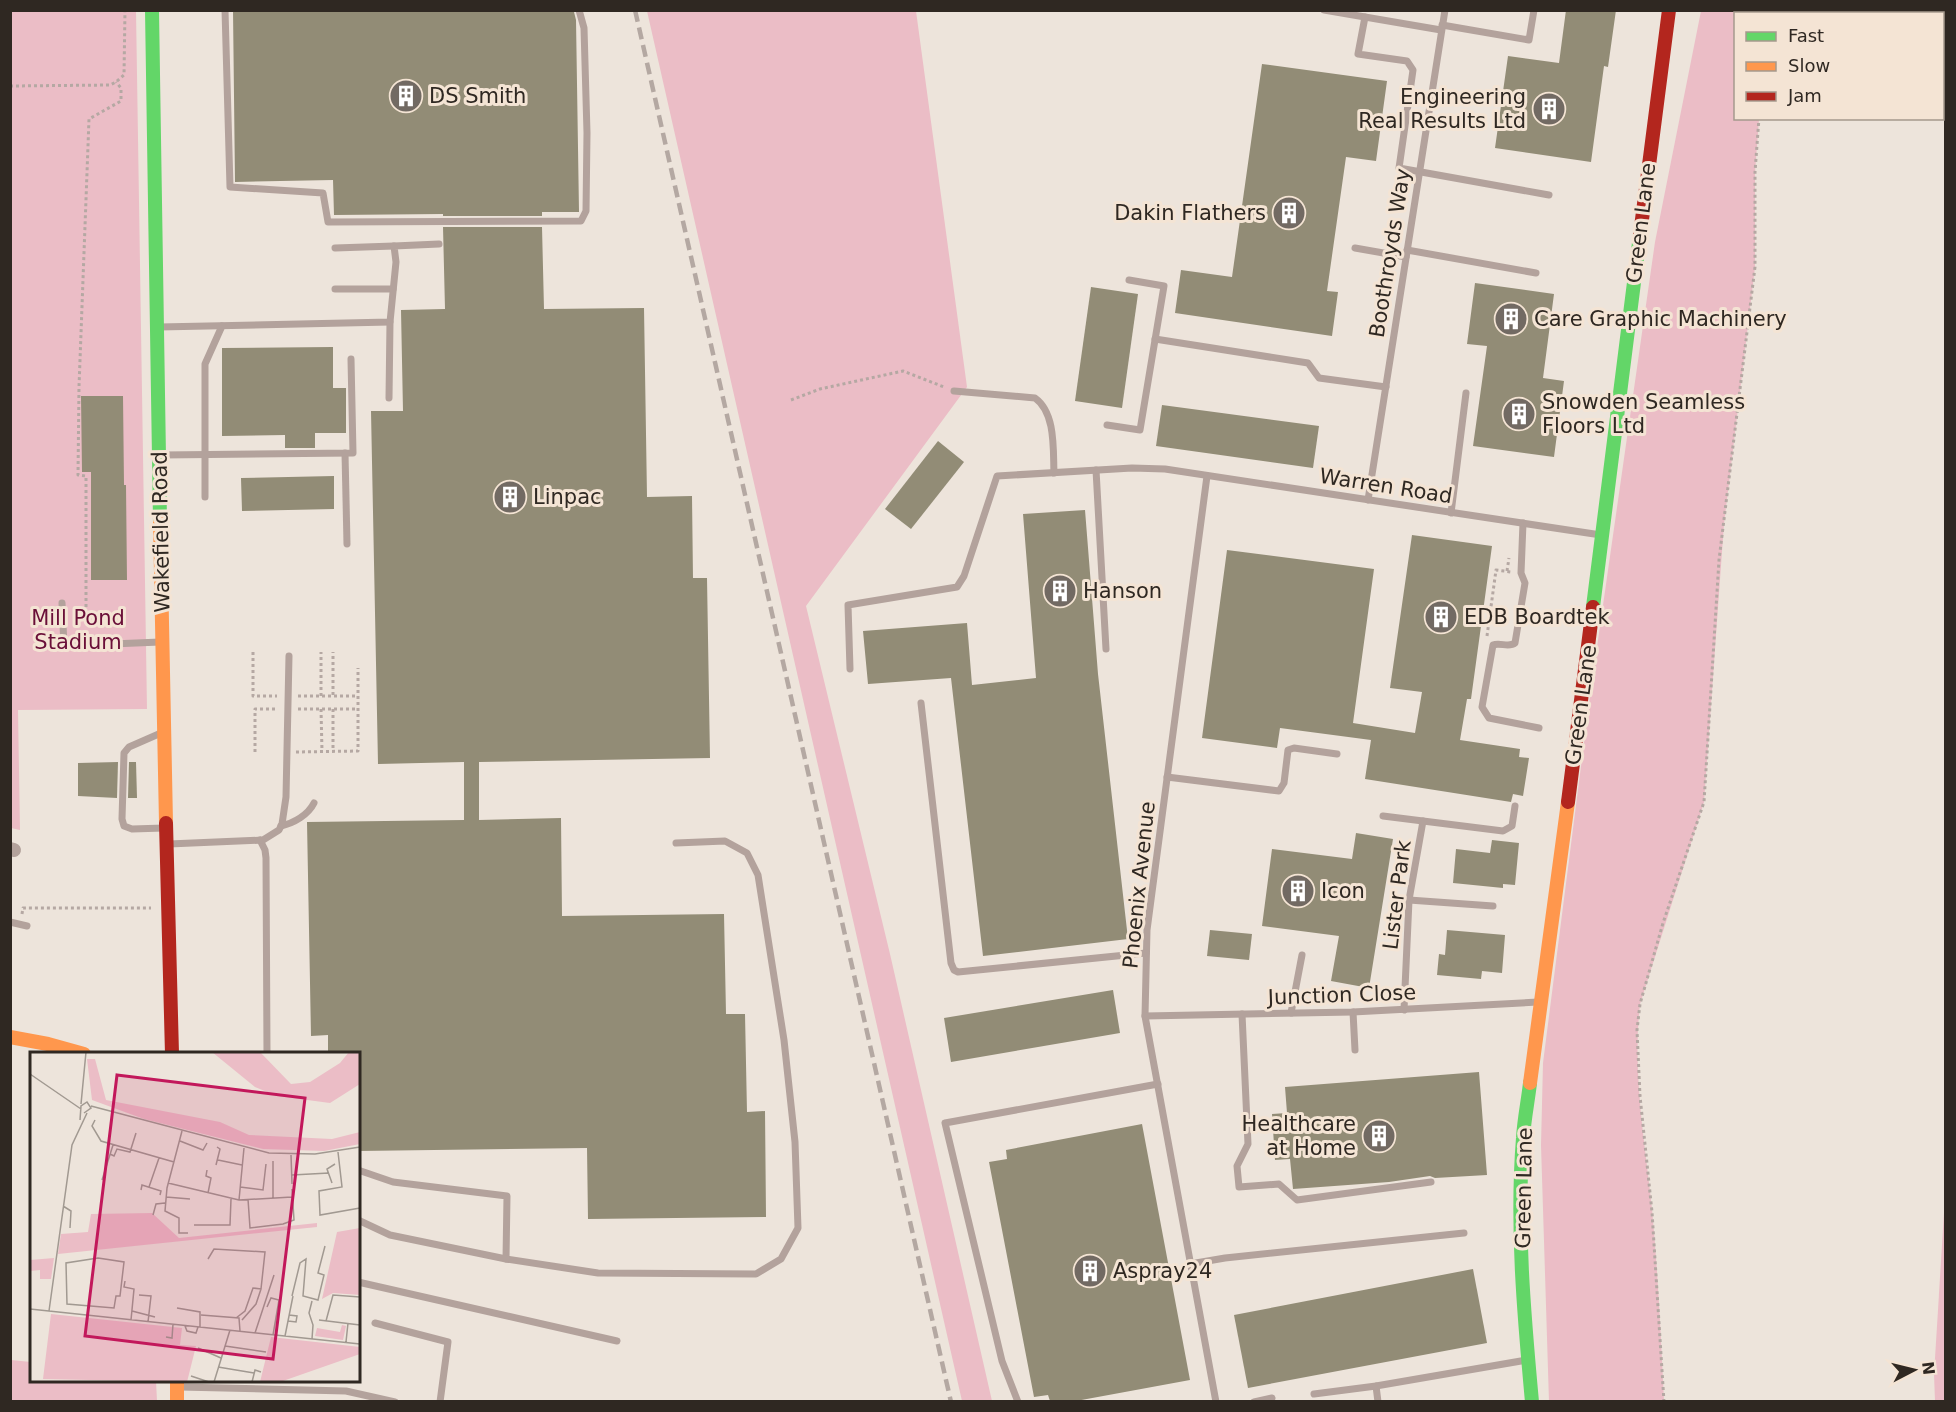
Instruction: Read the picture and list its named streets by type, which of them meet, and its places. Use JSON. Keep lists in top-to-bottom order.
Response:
{
  "streets": {
    "street": ["Green Lane", "Wakefield Road"],
    "lane": [
      "Boothroyds Way",
      "Warren Road",
      "Phoenix Avenue",
      "Lister Park",
      "Junction Close"
    ]
  },
  "crossings": [
    ["Green Lane", "Warren Road"],
    ["Green Lane", "Junction Close"],
    ["Boothroyds Way", "Warren Road"],
    ["Warren Road", "Phoenix Avenue"],
    ["Phoenix Avenue", "Junction Close"],
    ["Lister Park", "Junction Close"]
  ],
  "parks": ["Mill Pond Stadium"],
  "places": {
    "building": [
      "DS Smith",
      "Engineering Real Results Ltd",
      "Dakin Flathers",
      "Care Graphic Machinery",
      "Snowden Seamless Floors Ltd",
      "Linpac",
      "Hanson",
      "EDB Boardtek",
      "Icon",
      "Healthcare at Home",
      "Aspray24"
    ]
  },
  "legend": ["Fast", "Slow", "Jam"],
  "north": "right"
}
